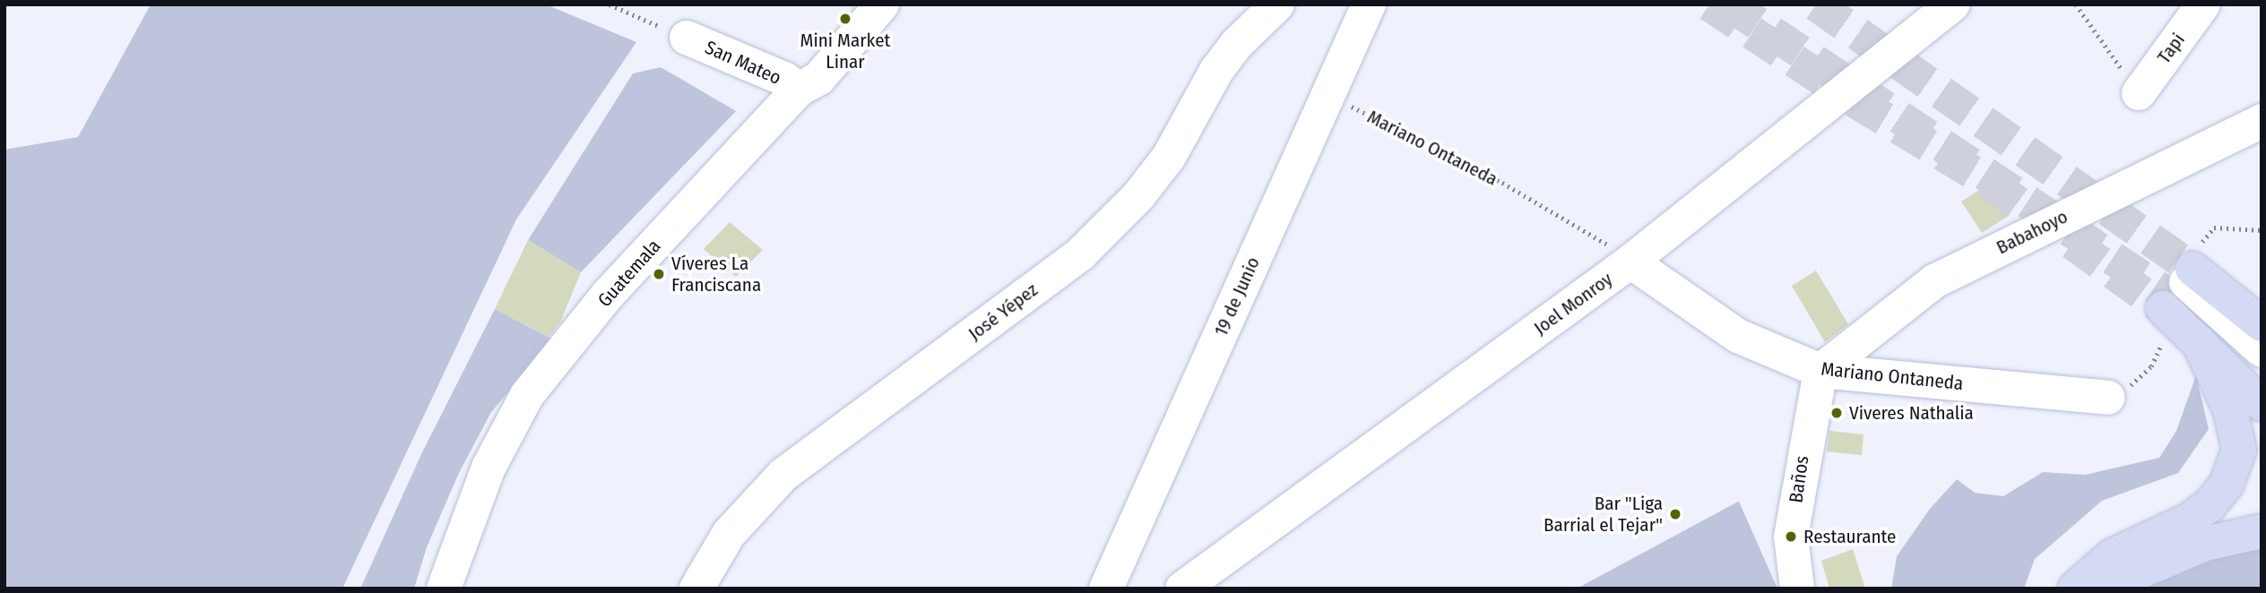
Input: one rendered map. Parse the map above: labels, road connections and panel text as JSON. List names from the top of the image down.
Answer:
{
  "streets": {
    "street": [
      "Tapi",
      "San Mateo",
      "Mariano Ontaneda",
      "Babahoyo",
      "Guatemala",
      "19 de Junio",
      "Joel Monroy",
      "José Yépez",
      "Baños"
    ]
  },
  "crossings": [
    ["San Mateo", "Guatemala"],
    ["Mariano Ontaneda", "Babahoyo"],
    ["Mariano Ontaneda", "Joel Monroy"],
    ["Mariano Ontaneda", "Baños"],
    ["Babahoyo", "Baños"]
  ],
  "places": [
    "Mini Market Linar",
    "Víveres La Franciscana",
    "Viveres Nathalia",
    "Bar \"Liga Barrial el Tejar\"",
    "Restaurante"
  ]
}
